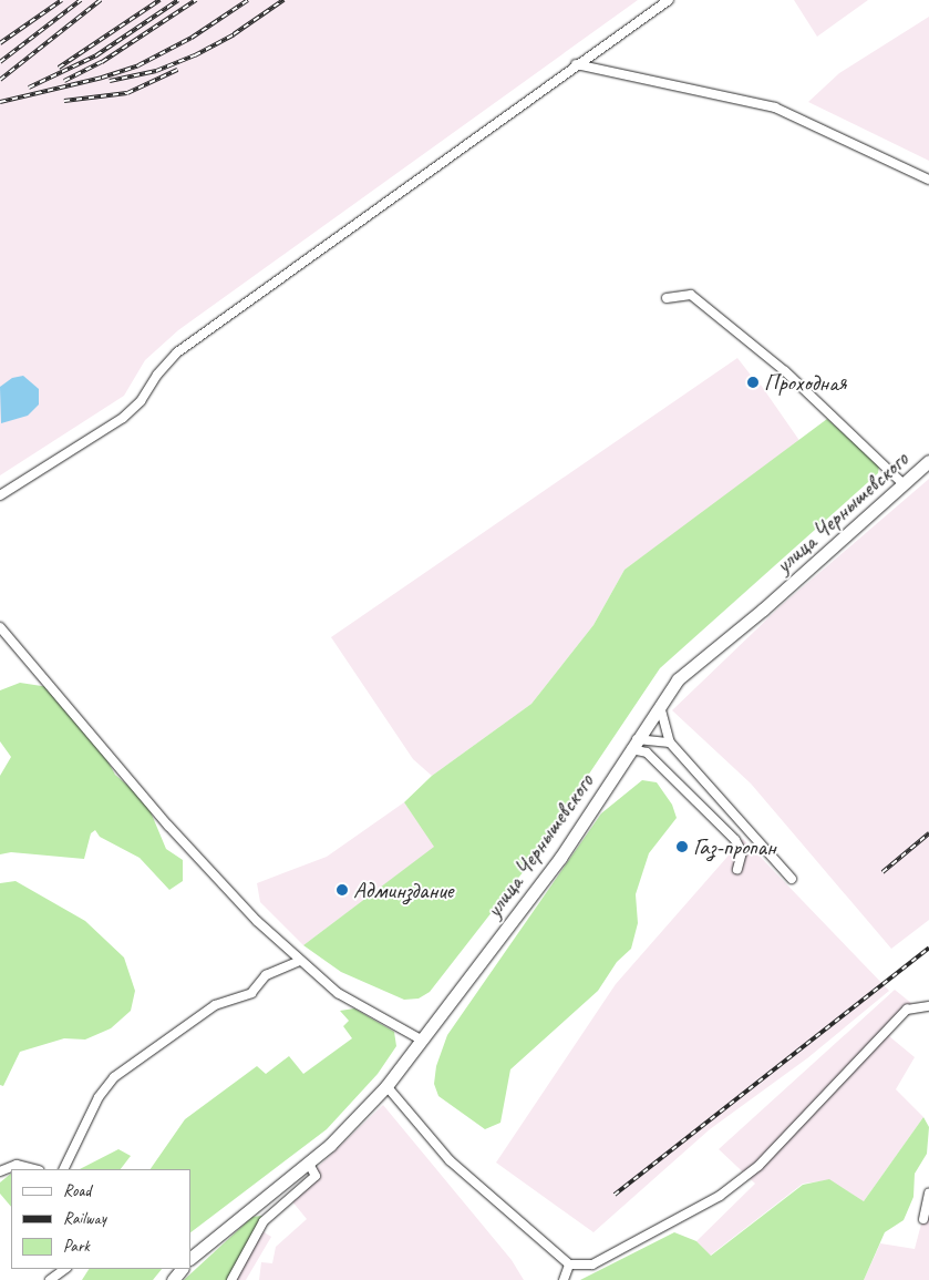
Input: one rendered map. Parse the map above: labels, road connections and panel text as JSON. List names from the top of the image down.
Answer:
{
  "streets": {
    "main road": ["улица Чернышевского"]
  },
  "places": ["Проходная", "Газ-пропан", "Админздание"],
  "legend": ["Road", "Railway", "Park"]
}
